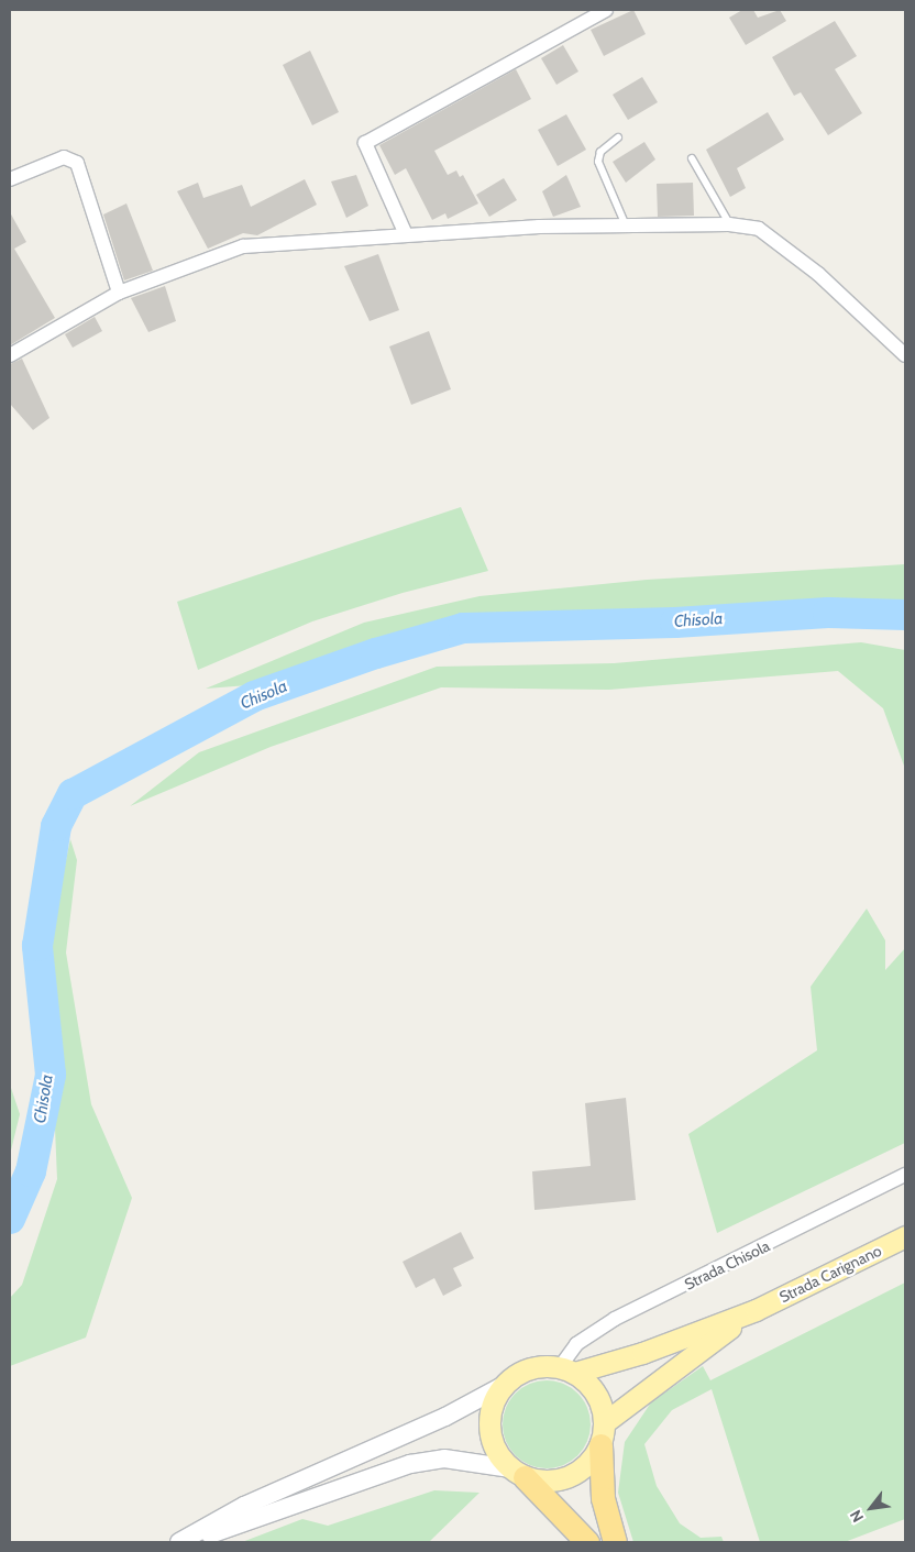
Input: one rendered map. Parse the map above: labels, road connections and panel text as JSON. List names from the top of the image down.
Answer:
{
  "streets": {
    "main road": ["Strada Carignano"],
    "street": ["Strada Chisola"]
  },
  "water": ["Chisola"],
  "north": "bottom left"
}
